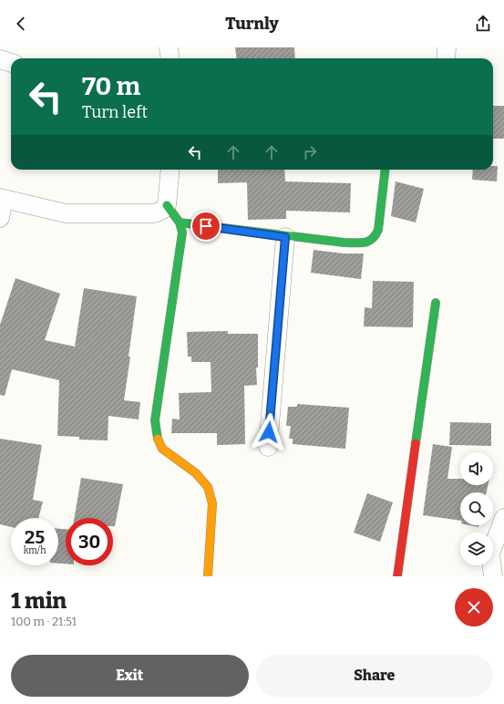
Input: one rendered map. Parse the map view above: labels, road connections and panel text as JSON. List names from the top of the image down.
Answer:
{
  "page": {
    "header": "Turnly",
    "turn": ["70 m", "Turn left"],
    "speed": "25 km/h",
    "limit": "30",
    "heading": ["1 min", "100 m · 21:51"],
    "buttons": ["Exit", "Share"]
  }
}
